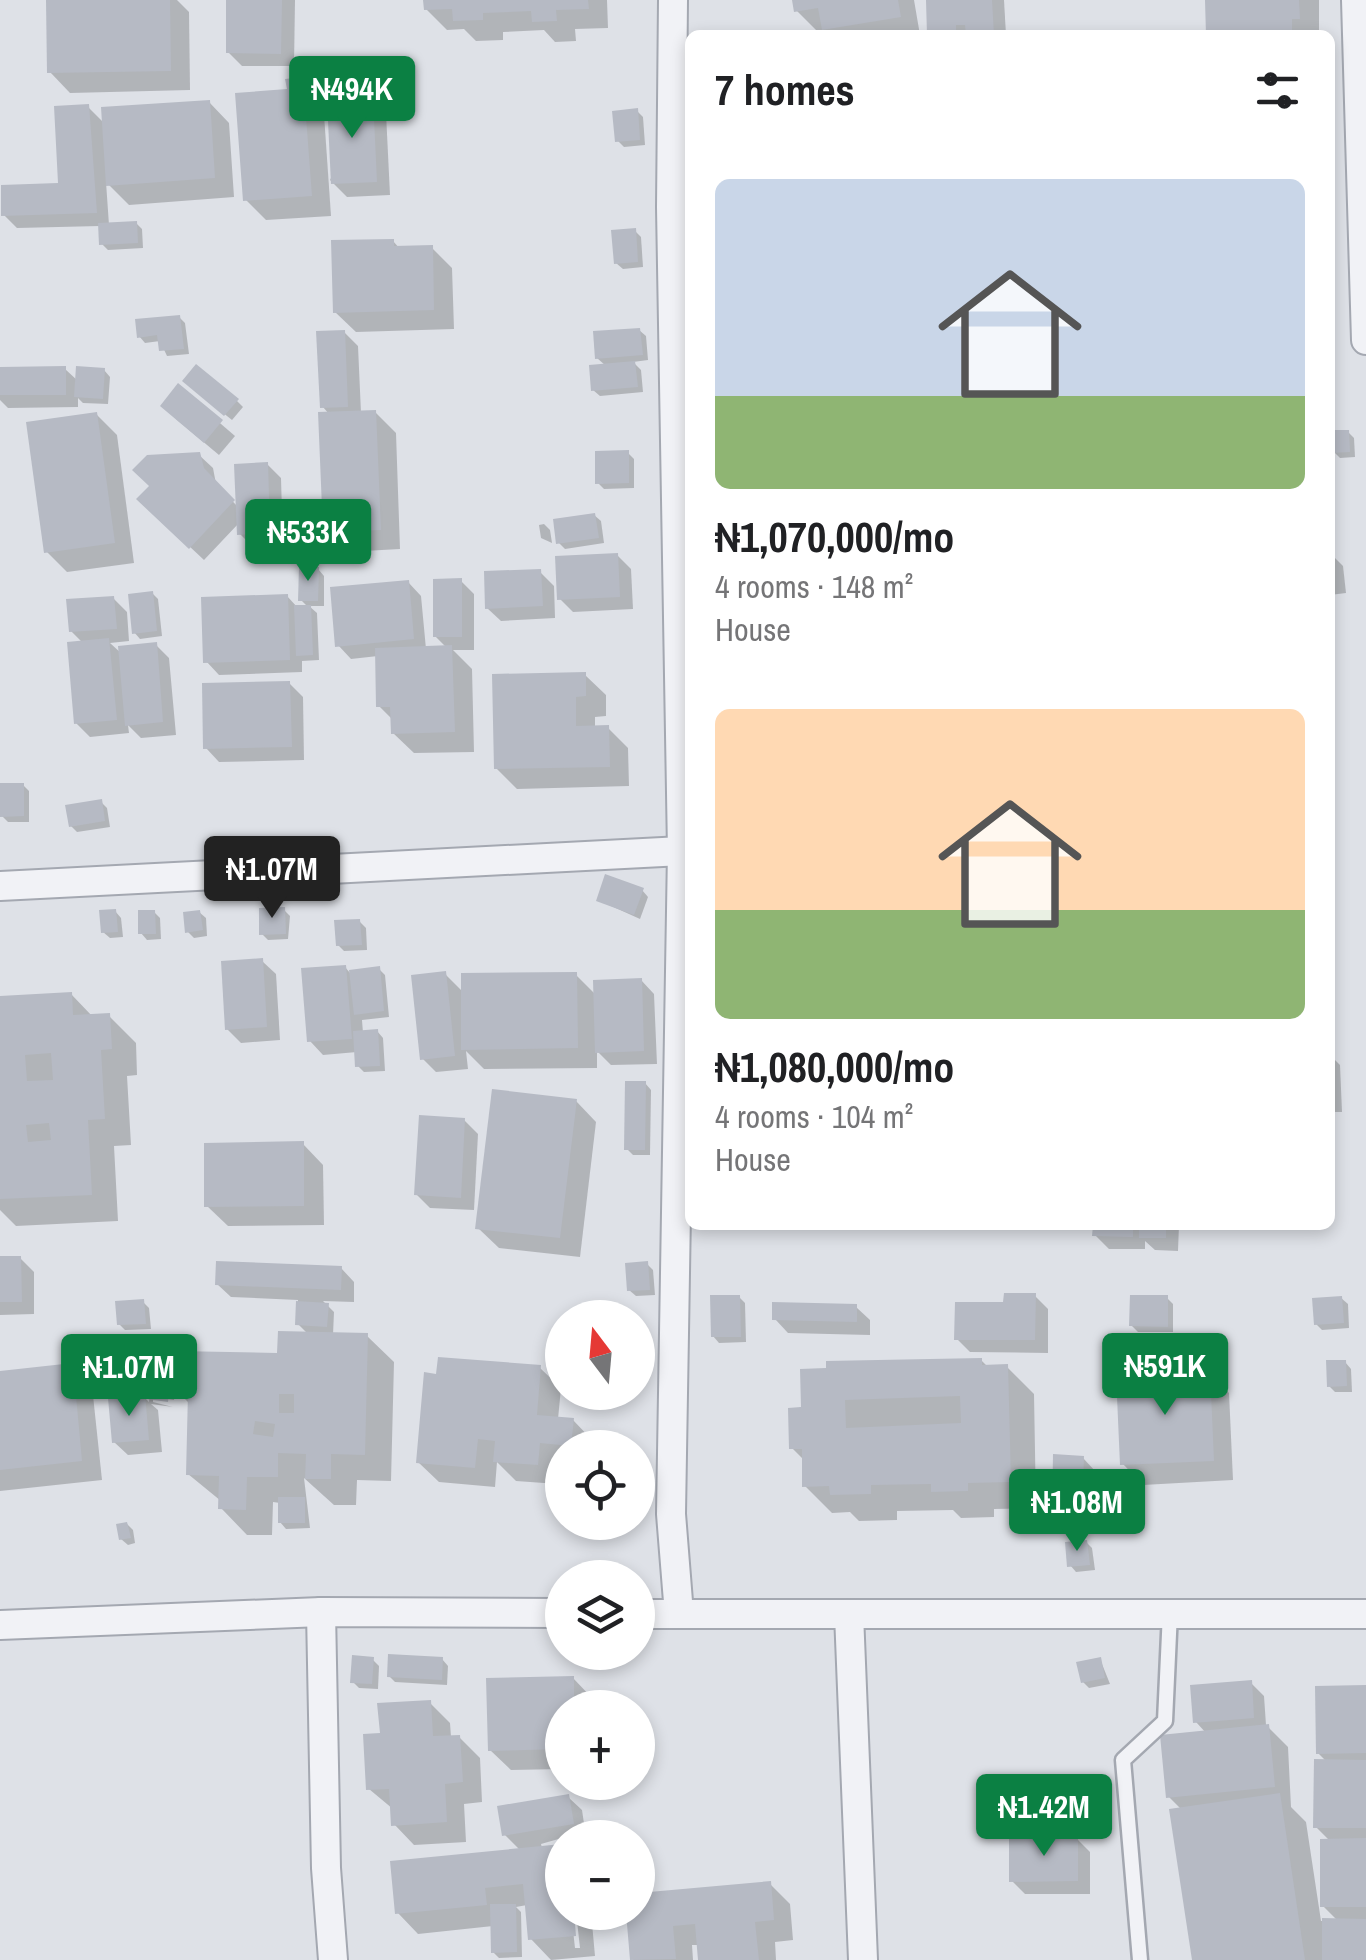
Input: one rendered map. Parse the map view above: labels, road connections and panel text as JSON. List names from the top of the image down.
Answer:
{
  "north": "top",
  "page": {
    "heading": "7 homes",
    "price": [
      "₦494K",
      "₦533K",
      "₦1.07M",
      "₦591K",
      "₦1.07M",
      "₦1.08M",
      "₦1.42M"
    ],
    "list": [
      {
        "name": "₦1,070,000/mo",
        "note": "4 rooms · 148 m² · House"
      },
      {
        "name": "₦1,080,000/mo",
        "note": "4 rooms · 104 m² · House"
      }
    ],
    "map_buttons": ["+", "−"]
  }
}
